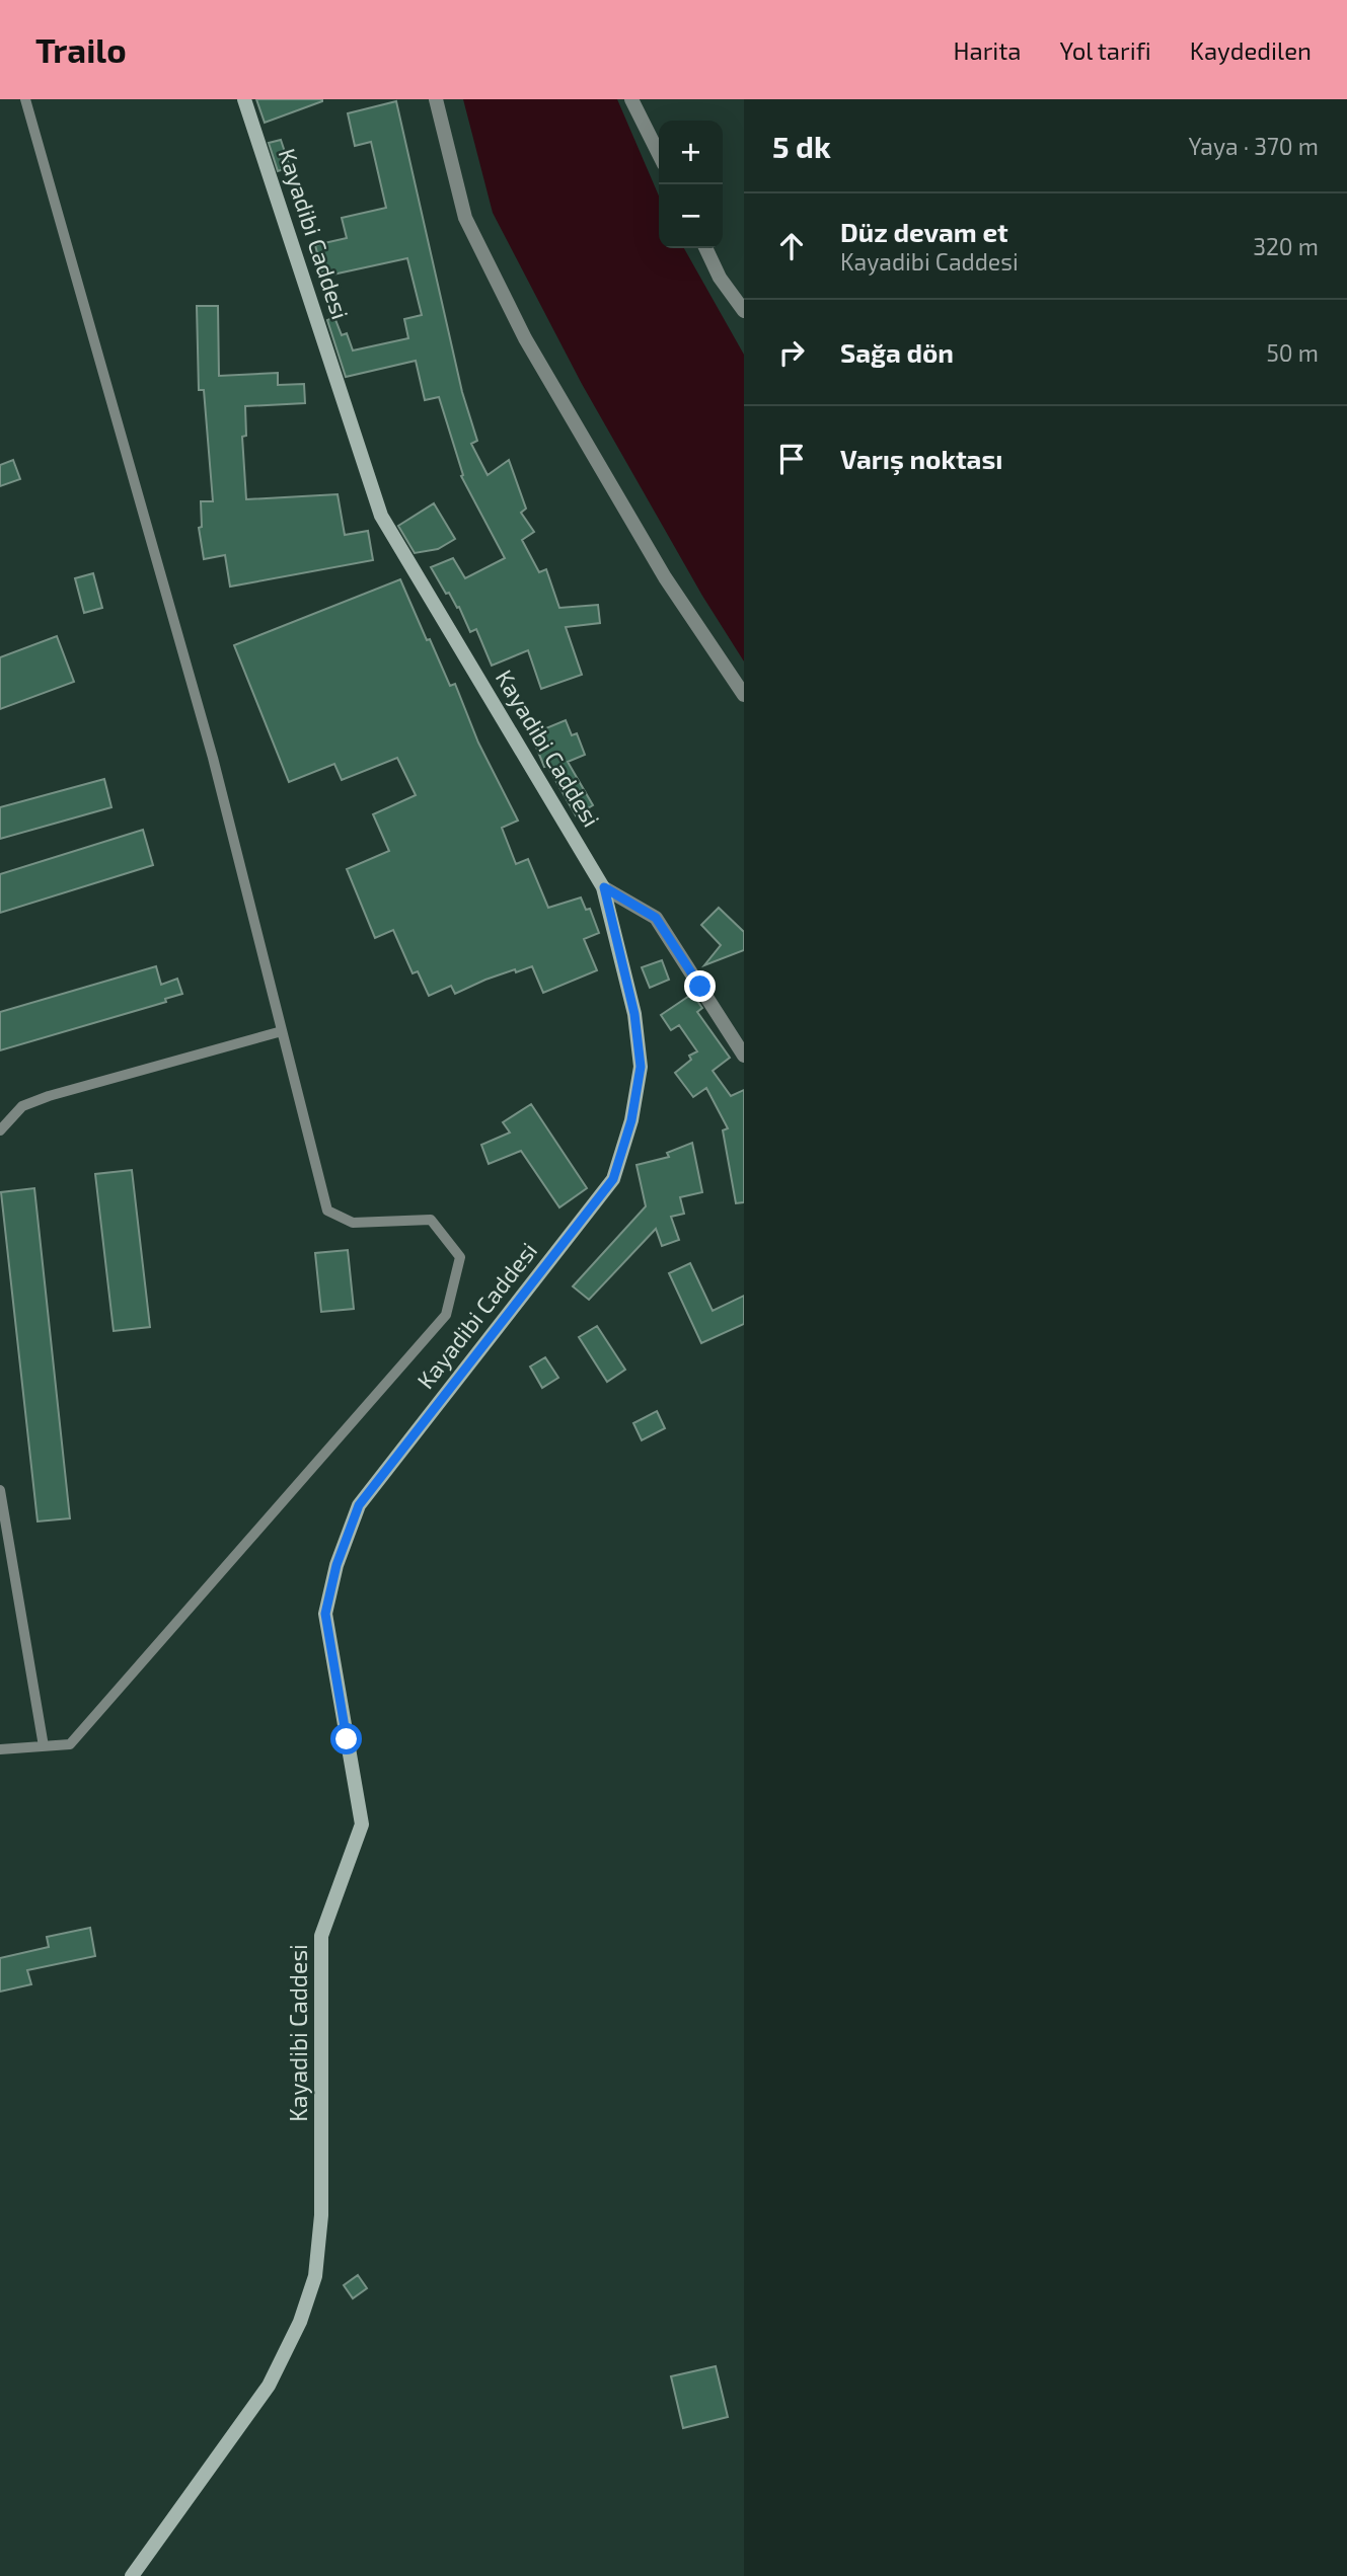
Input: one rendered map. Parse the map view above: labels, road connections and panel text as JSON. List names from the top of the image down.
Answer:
{
  "streets": {
    "street": ["Kayadibi Caddesi"]
  },
  "page": {
    "header": "Trailo",
    "nav": ["Harita", "Yol tarifi", "Kaydedilen"],
    "heading": ["5 dk", "Yaya · 370 m"],
    "map_buttons": ["+", "−"],
    "list": [
      ["Düz devam et", "Kayadibi Caddesi", "320 m"],
      ["Sağa dön", "50 m"],
      "Varış noktası"
    ]
  }
}
